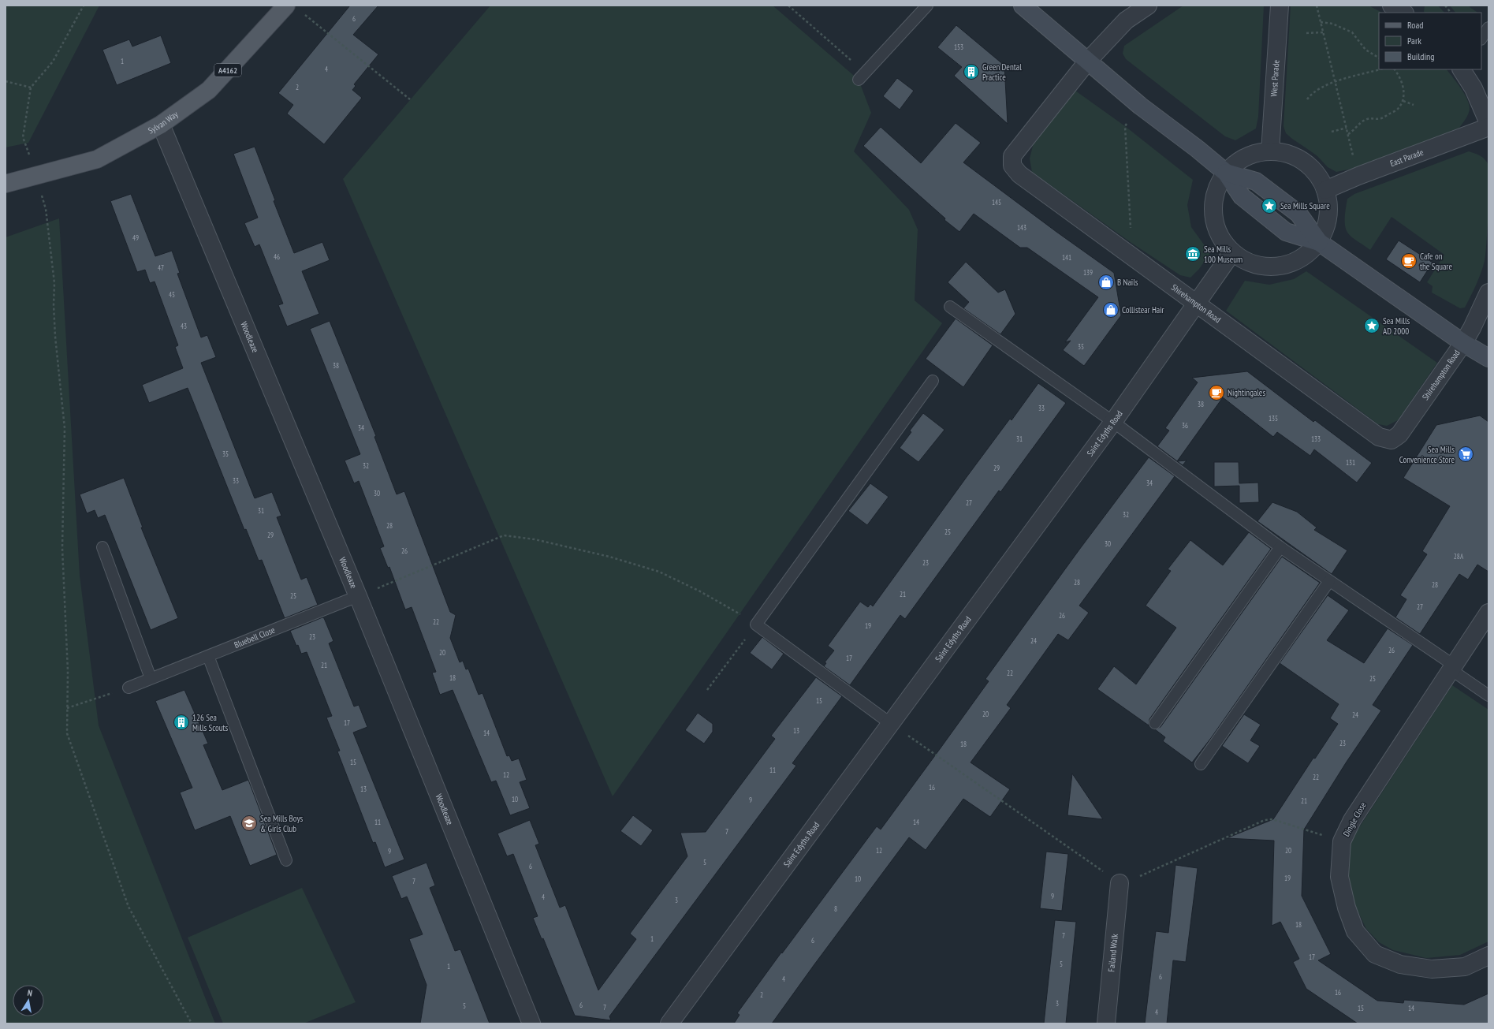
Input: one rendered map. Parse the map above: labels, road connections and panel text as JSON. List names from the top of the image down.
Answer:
{
  "streets": {
    "main road": ["A4162", "Sylvan Way", "Shirehampton Road"],
    "street": [
      "West Parade",
      "East Parade",
      "Woodleaze",
      "Saint Edyths Road",
      "Dingle Close",
      "Failand Walk"
    ],
    "lane": ["Bluebell Close"]
  },
  "crossings": [
    ["Sylvan Way", "Woodleaze"],
    ["Shirehampton Road", "Saint Edyths Road"],
    ["Woodleaze", "Bluebell Close"]
  ],
  "places": {
    "building": ["Green Dental Practice", "126 Sea Mills Scouts"],
    "place": ["Sea Mills Square", "Sea Mills AD 2000"],
    "museum": ["Sea Mills 100 Museum"],
    "cafe": ["Cafe on the Square", "Nightingales"],
    "shop": ["B Nails", "Collistear Hair"],
    "supermarket": ["Sea Mills Convenience Store"],
    "school or university": ["Sea Mills Boys & Girls Club"]
  },
  "house_numbers": [
    "6",
    "153",
    "1",
    "4",
    "2",
    "145",
    "143",
    "49",
    "46",
    "141",
    "47",
    "139",
    "45",
    "43",
    "35",
    "38",
    "38",
    "33",
    "135",
    "36",
    "34",
    "31",
    "133",
    "35",
    "131",
    "32",
    "29",
    "33",
    "34",
    "30",
    "27",
    "31",
    "32",
    "28",
    "25",
    "29",
    "30",
    "26",
    "28A",
    "23",
    "28",
    "28",
    "21",
    "25",
    "27",
    "26",
    "22",
    "19",
    "23",
    "24",
    "26",
    "20",
    "17",
    "21",
    "22",
    "18",
    "25",
    "15",
    "20",
    "24",
    "17",
    "13",
    "14",
    "23",
    "18",
    "15",
    "11",
    "12",
    "22",
    "16",
    "13",
    "10",
    "9",
    "21",
    "11",
    "14",
    "7",
    "12",
    "20",
    "9",
    "5",
    "6",
    "19",
    "10",
    "7",
    "9",
    "4",
    "3",
    "8",
    "18",
    "7",
    "1",
    "6",
    "17",
    "5",
    "1",
    "6",
    "4",
    "16",
    "2",
    "3",
    "6",
    "5",
    "7",
    "15",
    "14",
    "4"
  ],
  "legend": ["Road", "Park", "Building"],
  "north": "top"
}
